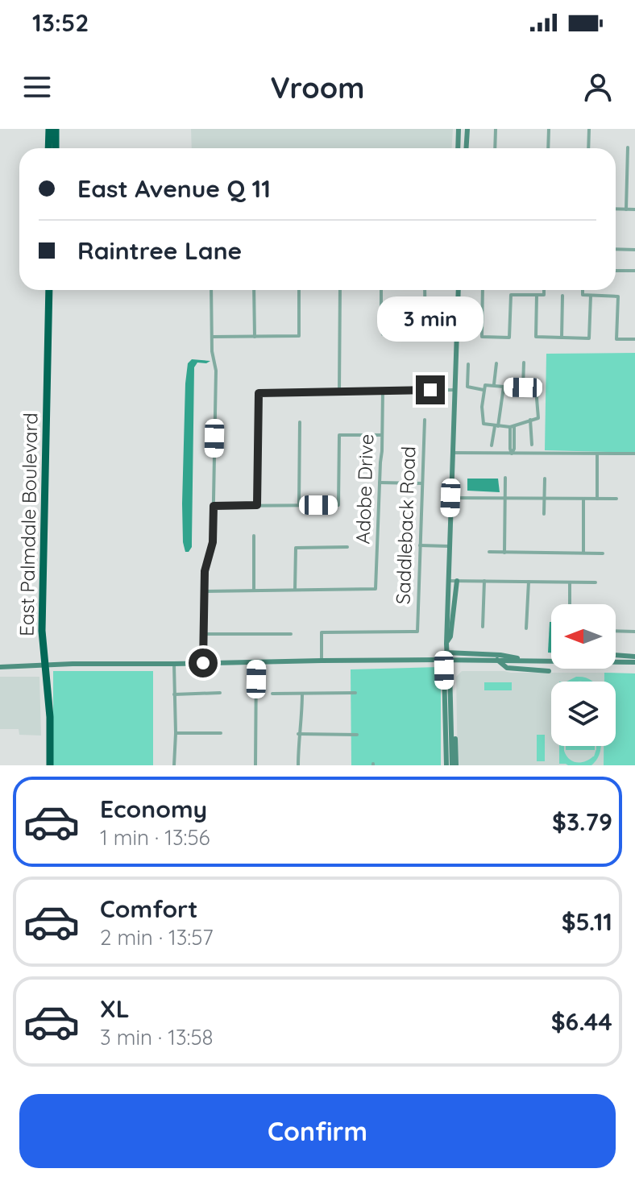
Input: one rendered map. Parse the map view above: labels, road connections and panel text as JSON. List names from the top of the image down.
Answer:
{
  "streets": {
    "highway": ["East Palmdale Boulevard"],
    "street": ["Adobe Drive", "Saddleback Road"]
  },
  "north": "left",
  "page": {
    "status": "13:52",
    "header": "Vroom",
    "banner": ["East Avenue Q 11", "Raintree Lane"],
    "bubble": "3 min",
    "list": [
      {
        "name": "Economy",
        "note": "1 min · 13:56",
        "value": "$3.79"
      },
      {
        "name": "Comfort",
        "note": "2 min · 13:57",
        "value": "$5.11"
      },
      {
        "name": "XL",
        "note": "3 min · 13:58",
        "value": "$6.44"
      }
    ],
    "buttons": "Confirm"
  }
}
